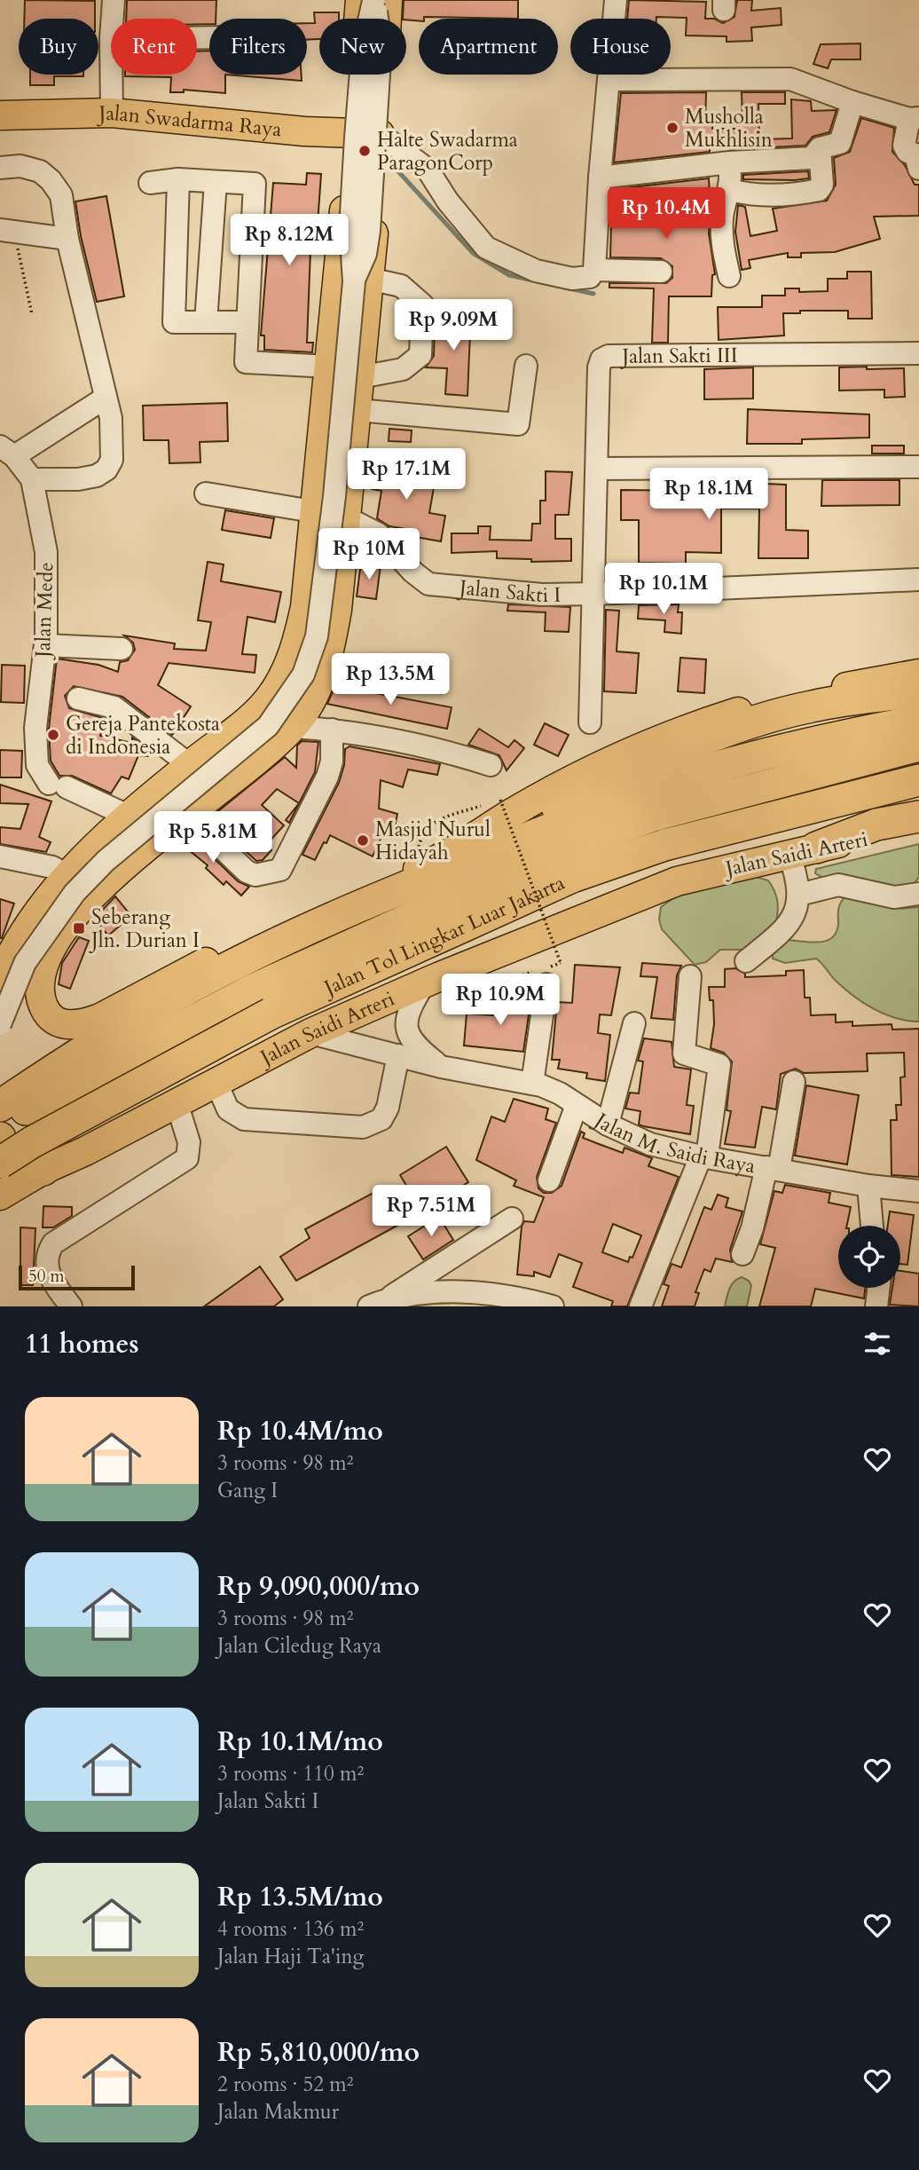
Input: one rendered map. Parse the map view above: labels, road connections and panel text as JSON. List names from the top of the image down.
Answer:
{
  "streets": {
    "highway": ["Jalan Tol Lingkar Luar Jakarta"],
    "main road": ["Jalan Swadarma Raya", "Jalan Saidi Arteri"],
    "street": [
      "Jalan Sakti III",
      "Jalan Sakti I",
      "Jalan Mede",
      "Jalan M. Saidi Raya"
    ]
  },
  "crossings": [
    ["Jalan Sakti III", "Jalan Sakti I"],
    ["Jalan Saidi Arteri", "Jalan M. Saidi Raya"]
  ],
  "places": {
    "other": [
      "Musholla Mukhlisin",
      "Halte Swadarma ParagonCorp",
      "Gereja Pantekosta di Indonesia",
      "Masjid Nurul Hidayah"
    ],
    "transit": ["Seberang Jln. Durian I"]
  },
  "scale_bar": "50 m",
  "page": {
    "chip": [
      "Buy",
      "Rent",
      "Filters",
      "New",
      "Apartment",
      "House"
    ],
    "price": [
      "Rp 10.4M",
      "Rp 8.12M",
      "Rp 9.09M",
      "Rp 17.1M",
      "Rp 18.1M",
      "Rp 10M",
      "Rp 10.1M",
      "Rp 13.5M",
      "Rp 5.81M",
      "Rp 10.9M",
      "Rp 7.51M"
    ],
    "scale": "50 m",
    "heading": "11 homes",
    "list": [
      {
        "name": "Rp 10.4M/mo",
        "note": "3 rooms · 98 m² · Gang I"
      },
      {
        "name": "Rp 9,090,000/mo",
        "note": "3 rooms · 98 m² · Jalan Ciledug Raya"
      },
      {
        "name": "Rp 10.1M/mo",
        "note": "3 rooms · 110 m² · Jalan Sakti I"
      },
      {
        "name": "Rp 13.5M/mo",
        "note": "4 rooms · 136 m² · Jalan Haji Ta'ing"
      },
      {
        "name": "Rp 5,810,000/mo",
        "note": "2 rooms · 52 m² · Jalan Makmur"
      }
    ]
  }
}
